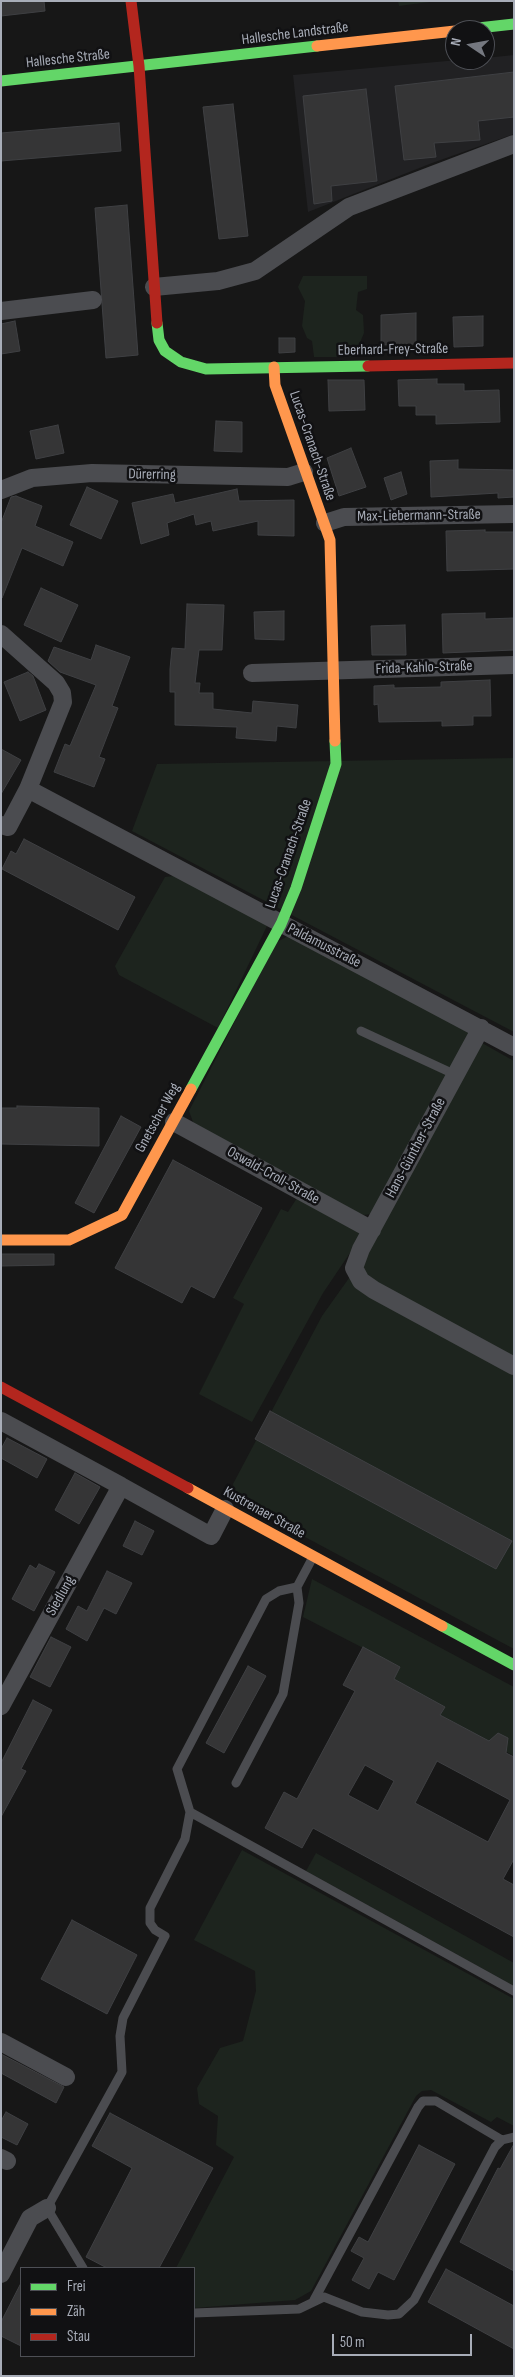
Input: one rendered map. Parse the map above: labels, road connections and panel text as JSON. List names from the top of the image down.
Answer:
{
  "streets": {
    "street": [
      "Hallesche Landstraße",
      "Hallesche Straße",
      "Eberhard-Frey-Straße",
      "Lucas-Cranach-Straße",
      "Dürerring",
      "Max-Liebermann-Straße",
      "Frida-Kahlo-Straße",
      "Paldamusstraße",
      "Gnetscher Weg",
      "Hans-Günther-Straße",
      "Oswald-Croll-Straße",
      "Kustrenaer Straße",
      "Siedlung"
    ]
  },
  "crossings": [
    ["Hallesche Landstraße", "Hallesche Straße"],
    ["Eberhard-Frey-Straße", "Lucas-Cranach-Straße"],
    ["Lucas-Cranach-Straße", "Dürerring"],
    ["Lucas-Cranach-Straße", "Max-Liebermann-Straße"],
    ["Lucas-Cranach-Straße", "Frida-Kahlo-Straße"],
    ["Lucas-Cranach-Straße", "Paldamusstraße"],
    ["Lucas-Cranach-Straße", "Gnetscher Weg"],
    ["Paldamusstraße", "Gnetscher Weg"],
    ["Paldamusstraße", "Hans-Günther-Straße"],
    ["Gnetscher Weg", "Oswald-Croll-Straße"],
    ["Hans-Günther-Straße", "Oswald-Croll-Straße"]
  ],
  "legend": ["Frei", "Zäh", "Stau"],
  "scale_bar": "50 m",
  "north": "left"
}
